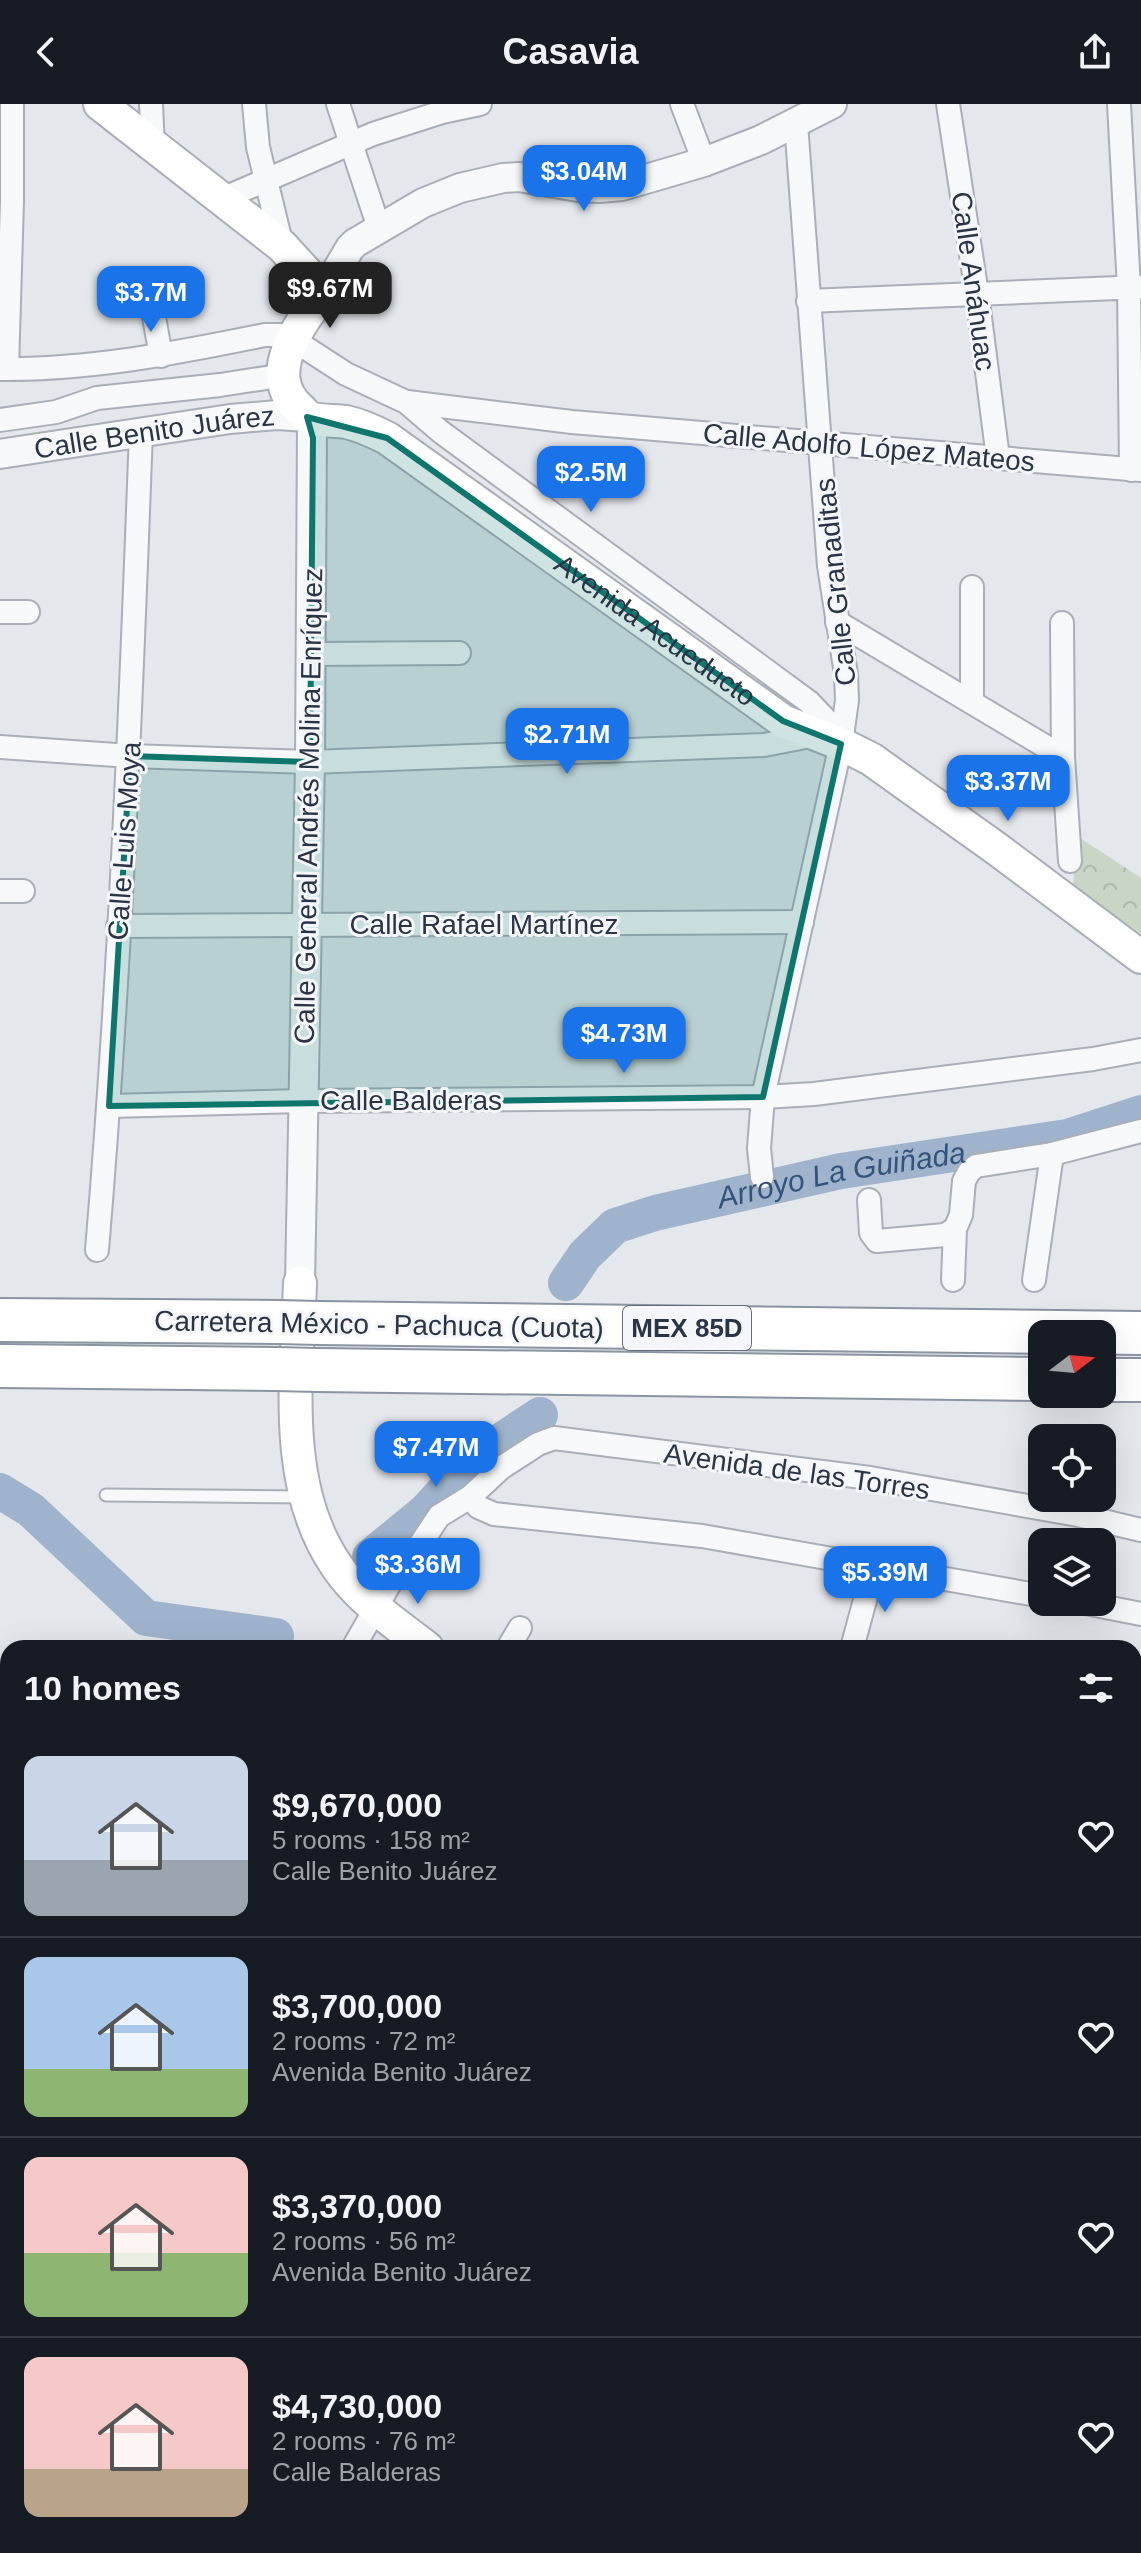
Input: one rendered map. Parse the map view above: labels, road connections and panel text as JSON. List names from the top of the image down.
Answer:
{
  "streets": {
    "highway": ["Carretera México - Pachuca (Cuota)", "MEX 85D"],
    "main road": ["Avenida Acueducto", "Calle General Andrés Molina Enríquez"],
    "street": [
      "Calle Anáhuac",
      "Calle Benito Juárez",
      "Calle Adolfo López Mateos",
      "Calle Granaditas",
      "Calle Luis Moya",
      "Calle Rafael Martínez",
      "Calle Balderas",
      "Avenida de las Torres"
    ]
  },
  "crossings": [
    ["Calle Anáhuac", "Calle Adolfo López Mateos"],
    ["Calle Benito Juárez", "Avenida Acueducto"],
    ["Calle Benito Juárez", "Calle General Andrés Molina Enríquez"],
    ["Calle Benito Juárez", "Calle Luis Moya"],
    ["Calle Adolfo López Mateos", "Calle Granaditas"],
    ["Calle Granaditas", "Avenida Acueducto"],
    ["Calle Granaditas", "Calle Rafael Martínez"],
    ["Calle Granaditas", "Calle Balderas"],
    ["Avenida Acueducto", "Calle General Andrés Molina Enríquez"],
    ["Calle General Andrés Molina Enríquez", "Calle Rafael Martínez"],
    ["Calle General Andrés Molina Enríquez", "Calle Balderas"],
    ["Calle Luis Moya", "Calle Rafael Martínez"],
    ["Calle Luis Moya", "Calle Balderas"]
  ],
  "water": ["Arroyo La Guiñada"],
  "north": "right",
  "page": {
    "header": "Casavia",
    "price": [
      "$3.04M",
      "$9.67M",
      "$3.7M",
      "$2.5M",
      "$2.71M",
      "$3.37M",
      "$4.73M",
      "$7.47M",
      "$3.36M",
      "$5.39M"
    ],
    "heading": "10 homes",
    "list": [
      {
        "name": "$9,670,000",
        "note": "5 rooms · 158 m² · Calle Benito Juárez"
      },
      {
        "name": "$3,700,000",
        "note": "2 rooms · 72 m² · Avenida Benito Juárez"
      },
      {
        "name": "$3,370,000",
        "note": "2 rooms · 56 m² · Avenida Benito Juárez"
      },
      {
        "name": "$4,730,000",
        "note": "2 rooms · 76 m² · Calle Balderas"
      }
    ]
  }
}
